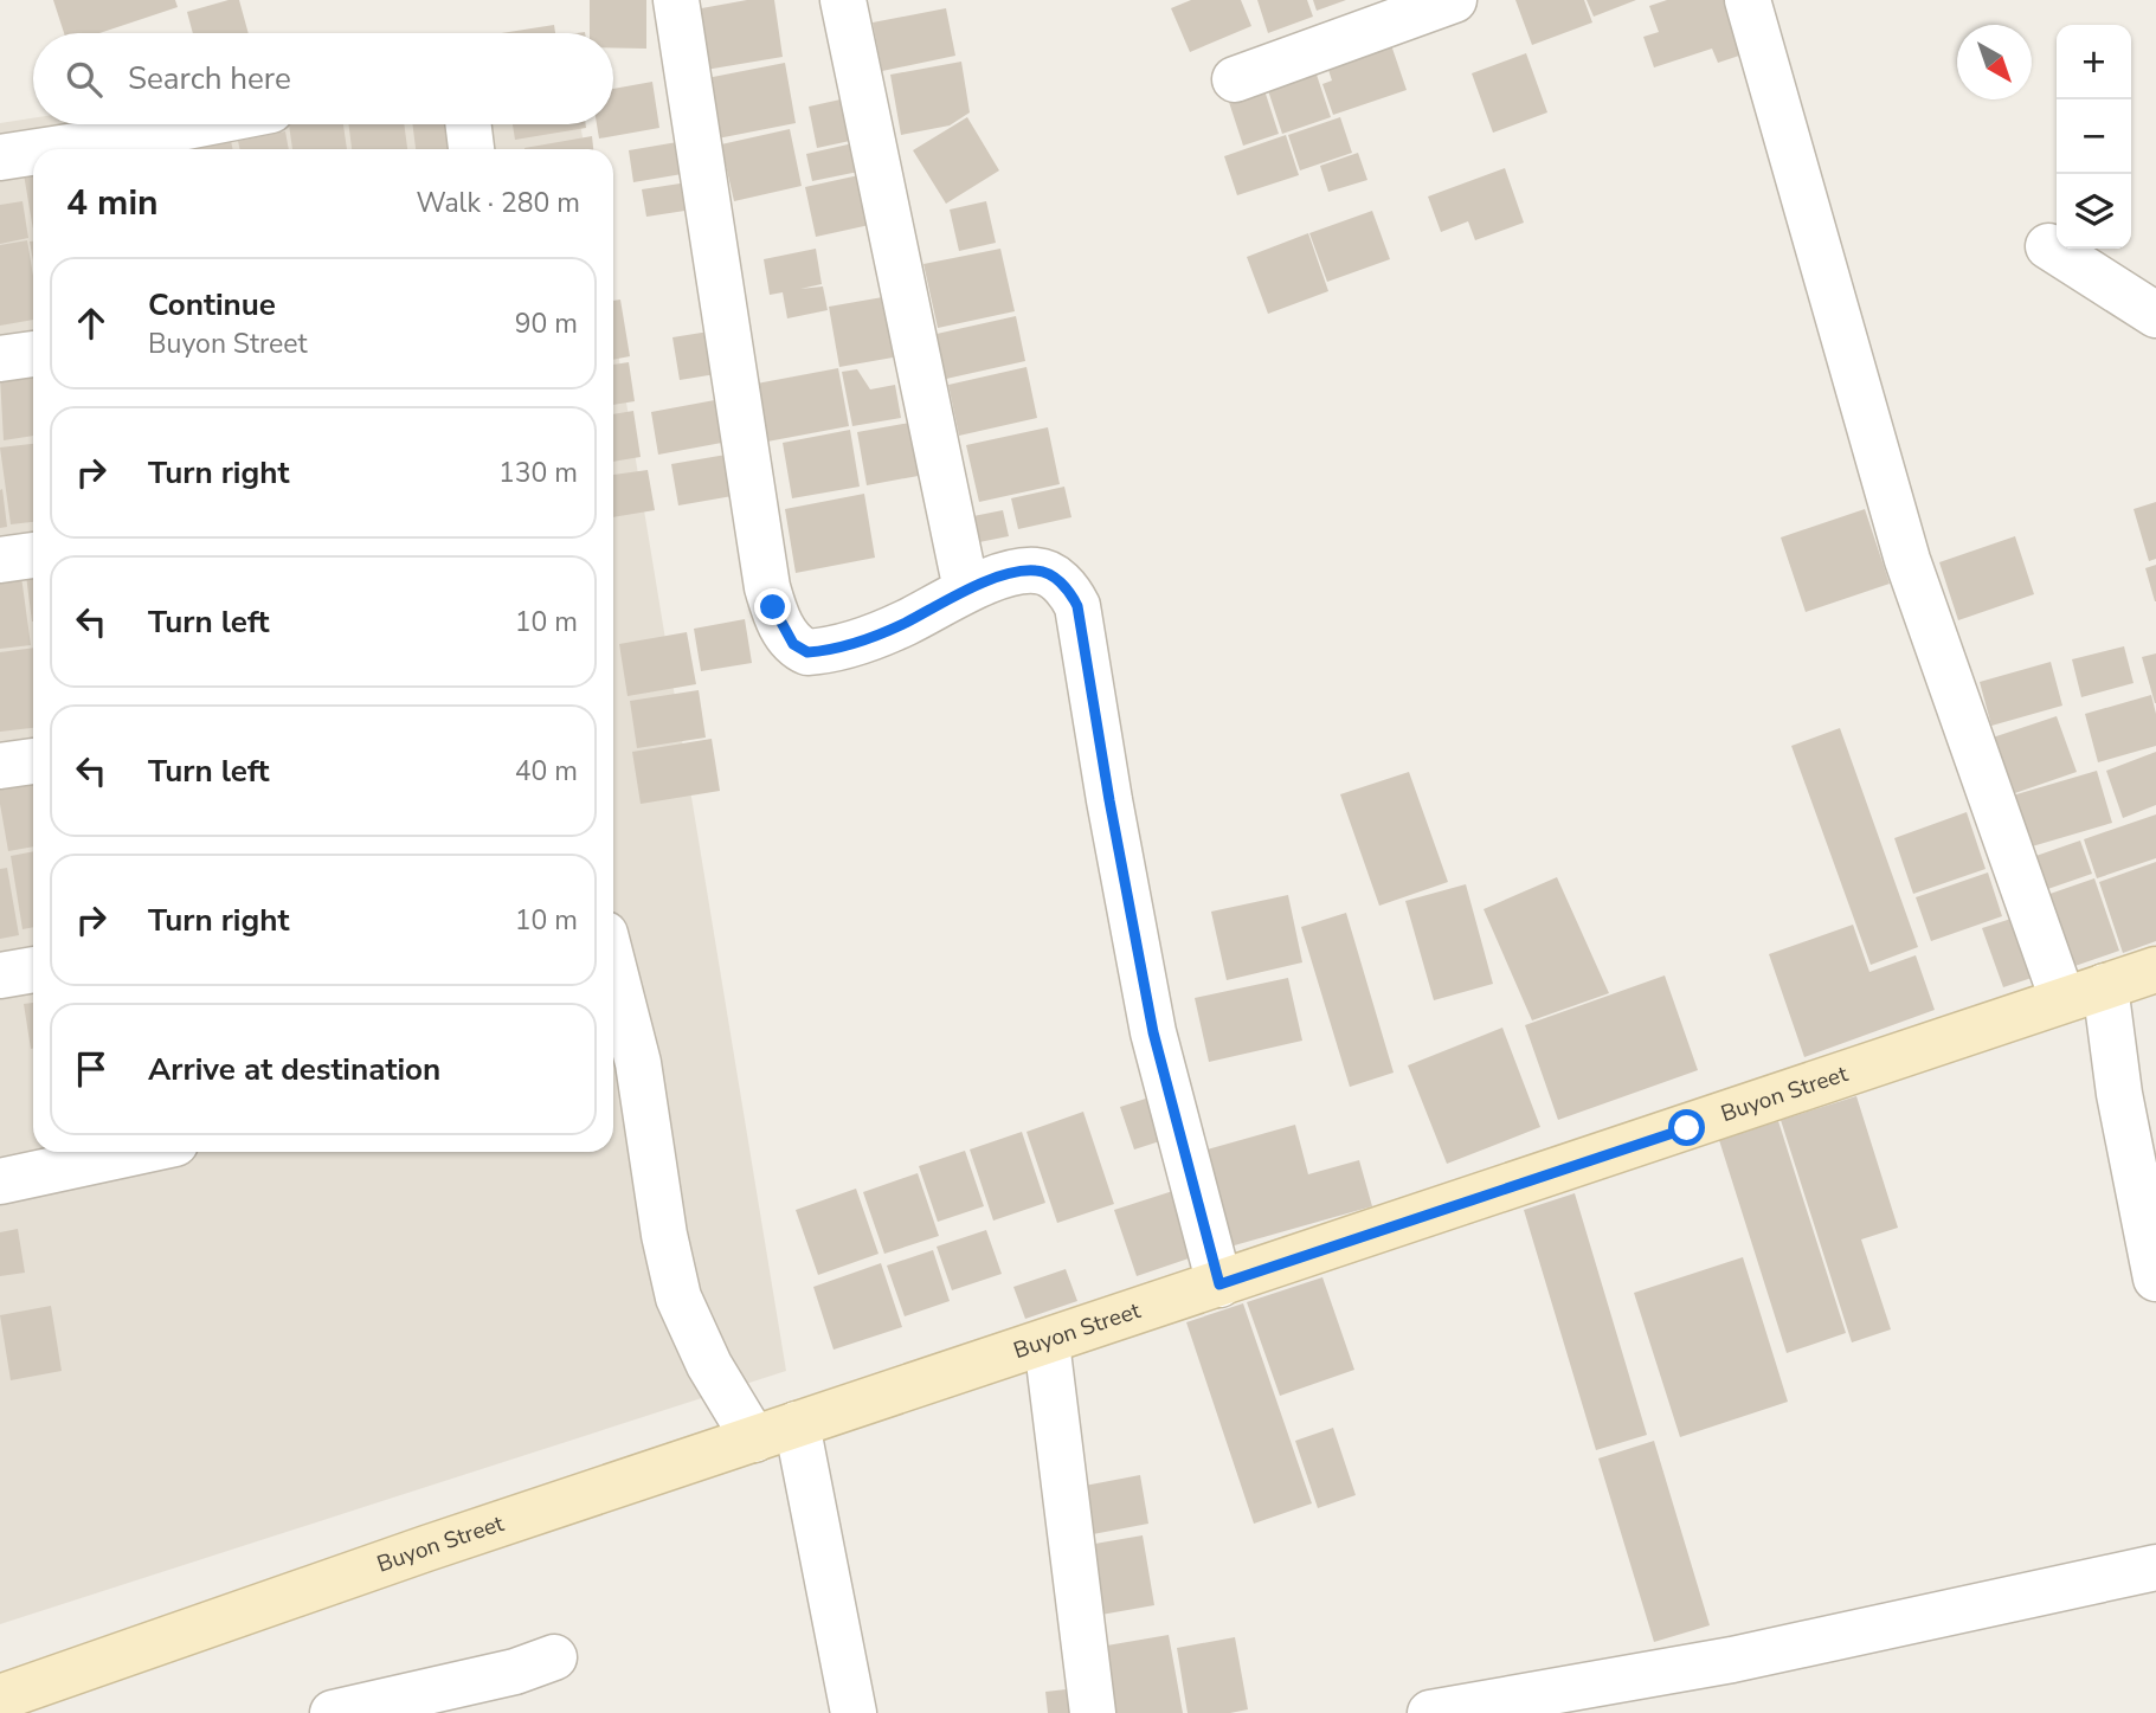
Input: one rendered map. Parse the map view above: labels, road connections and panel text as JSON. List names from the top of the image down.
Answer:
{
  "streets": {
    "main road": ["Buyon Street"]
  },
  "north": "bottom right",
  "page": {
    "map_buttons": ["+", "−"],
    "search": "Search here",
    "heading": ["4 min", "Walk · 280 m"],
    "list": [
      ["Continue", "Buyon Street", "90 m"],
      ["Turn right", "130 m"],
      ["Turn left", "10 m"],
      ["Turn left", "40 m"],
      ["Turn right", "10 m"],
      "Arrive at destination"
    ]
  }
}
